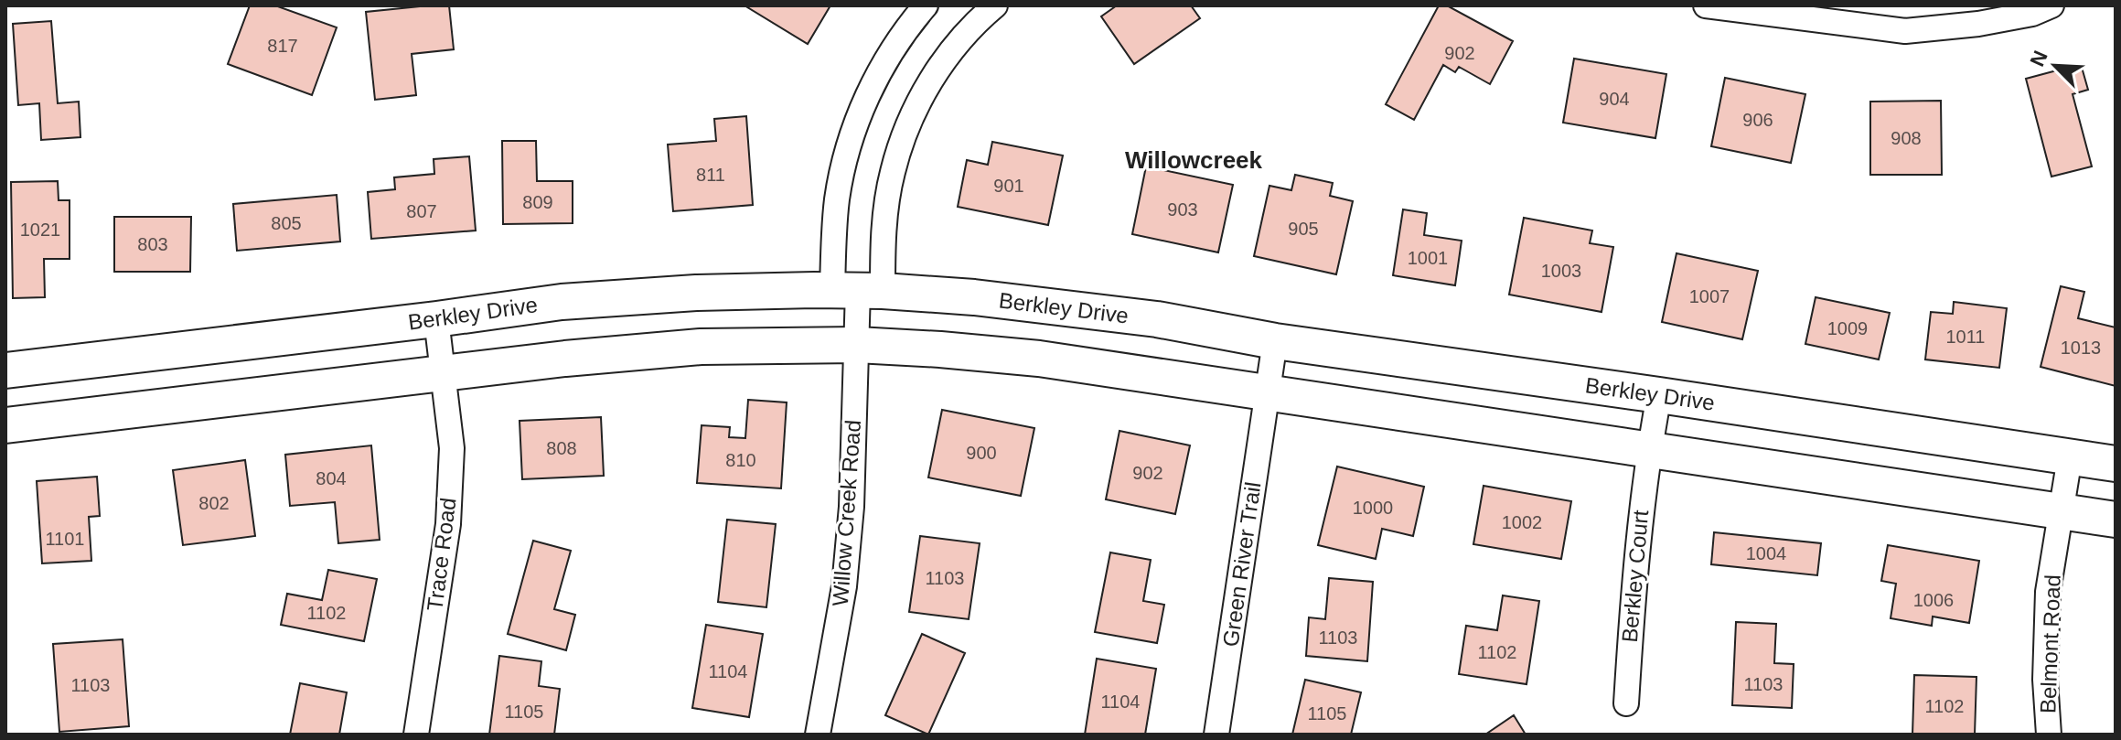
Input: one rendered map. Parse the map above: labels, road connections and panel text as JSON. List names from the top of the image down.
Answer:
{
  "streets": {
    "street": [
      "Berkley Drive",
      "Willow Creek Road",
      "Trace Road",
      "Green River Trail",
      "Berkley Court",
      "Belmont Road"
    ]
  },
  "crossings": [
    ["Berkley Drive", "Willow Creek Road"],
    ["Berkley Drive", "Trace Road"],
    ["Berkley Drive", "Green River Trail"],
    ["Berkley Drive", "Berkley Court"],
    ["Berkley Drive", "Belmont Road"]
  ],
  "districts": ["Willowcreek"],
  "house_numbers": [
    "817",
    "902",
    "904",
    "906",
    "908",
    "811",
    "901",
    "809",
    "903",
    "807",
    "805",
    "905",
    "1021",
    "803",
    "1001",
    "1003",
    "1007",
    "1009",
    "1011",
    "1013",
    "808",
    "900",
    "810",
    "902",
    "804",
    "802",
    "1000",
    "1002",
    "1101",
    "1004",
    "1103",
    "1006",
    "1102",
    "1103",
    "1102",
    "1104",
    "1103",
    "1103",
    "1104",
    "1102",
    "1105",
    "1105"
  ],
  "north": "top left"
}
